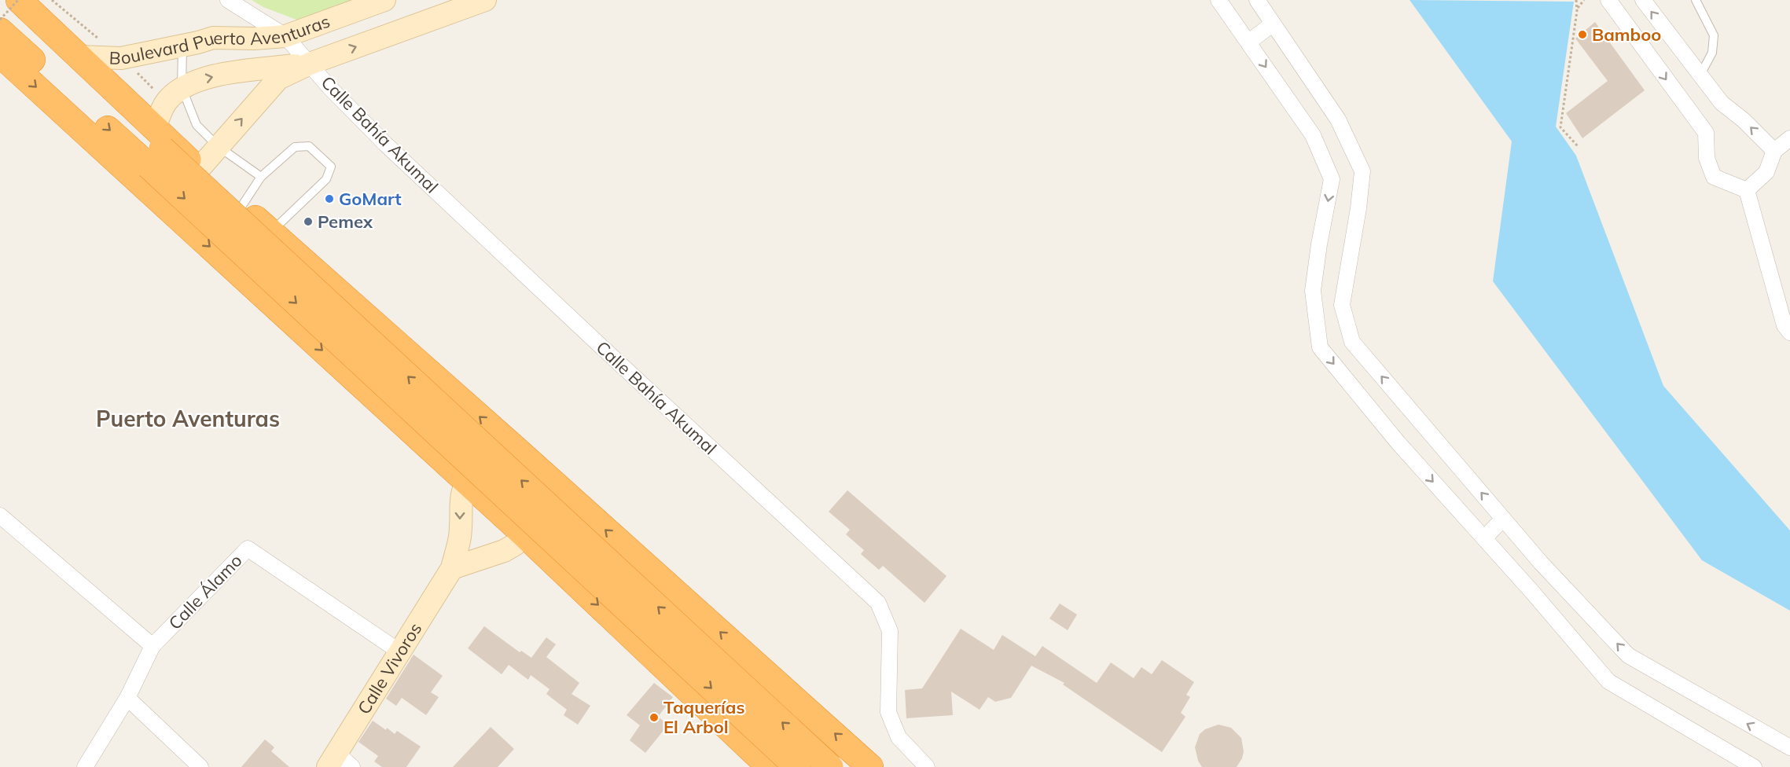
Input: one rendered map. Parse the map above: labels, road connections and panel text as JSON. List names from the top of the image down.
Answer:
{
  "streets": {
    "street": [
      "Boulevard Puerto Aventuras",
      "Calle Bahía Akumal",
      "Calle Álamo",
      "Calle Vivoros"
    ]
  },
  "crossings": [
    ["Boulevard Puerto Aventuras", "Calle Bahía Akumal"],
    ["Calle Álamo", "Calle Vivoros"]
  ],
  "districts": ["Puerto Aventuras"],
  "places": [
    "Bamboo",
    "GoMart",
    "Pemex",
    "Taquerías El Arbol"
  ]
}
